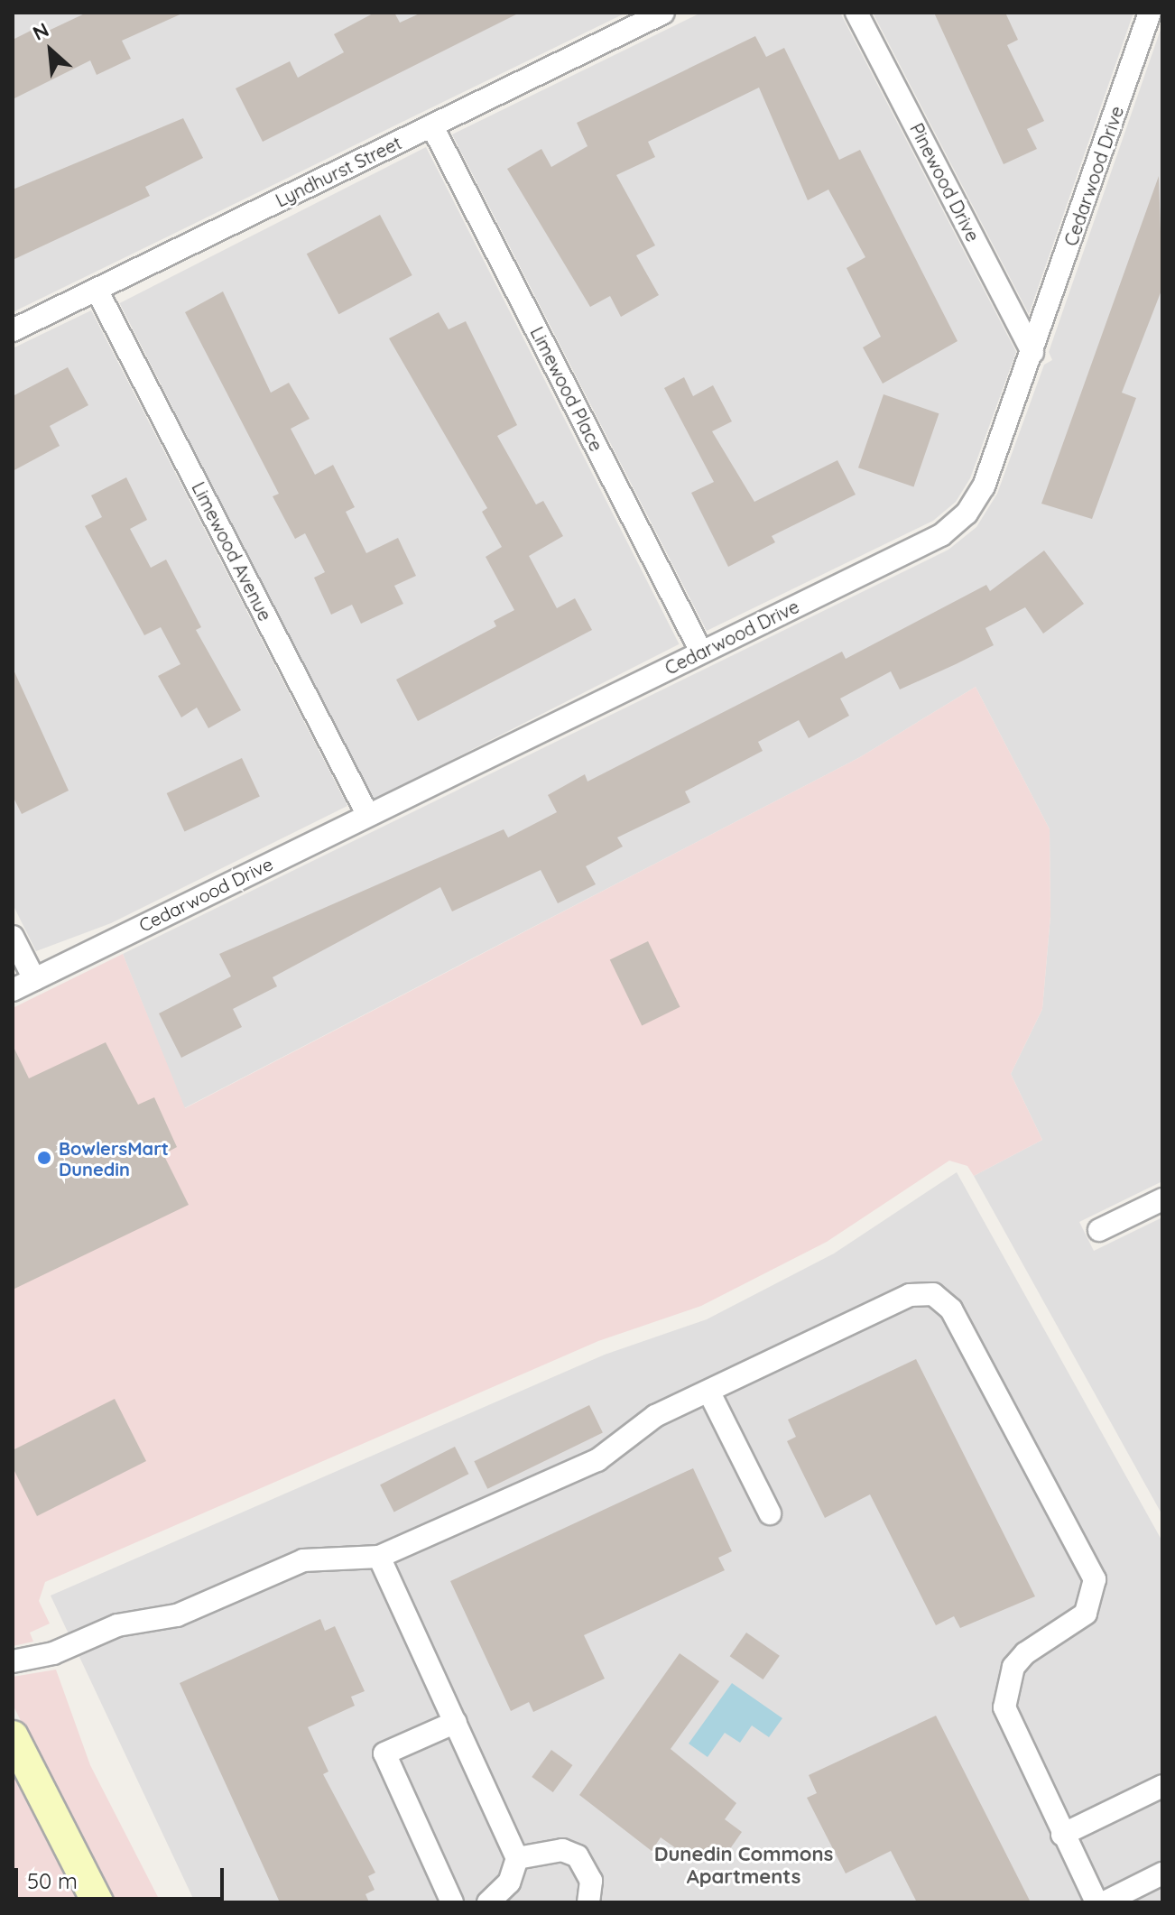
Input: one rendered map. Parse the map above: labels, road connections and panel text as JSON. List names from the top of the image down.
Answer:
{
  "streets": {
    "street": [
      "Lyndhurst Street",
      "Cedarwood Drive",
      "Pinewood Drive",
      "Limewood Place",
      "Limewood Avenue"
    ]
  },
  "crossings": [
    ["Lyndhurst Street", "Limewood Place"],
    ["Lyndhurst Street", "Limewood Avenue"],
    ["Cedarwood Drive", "Pinewood Drive"],
    ["Cedarwood Drive", "Limewood Place"],
    ["Cedarwood Drive", "Limewood Avenue"]
  ],
  "districts": ["Dunedin Commons Apartments"],
  "places": ["BowlersMart Dunedin"],
  "scale_bar": "50 m",
  "north": "top left"
}
